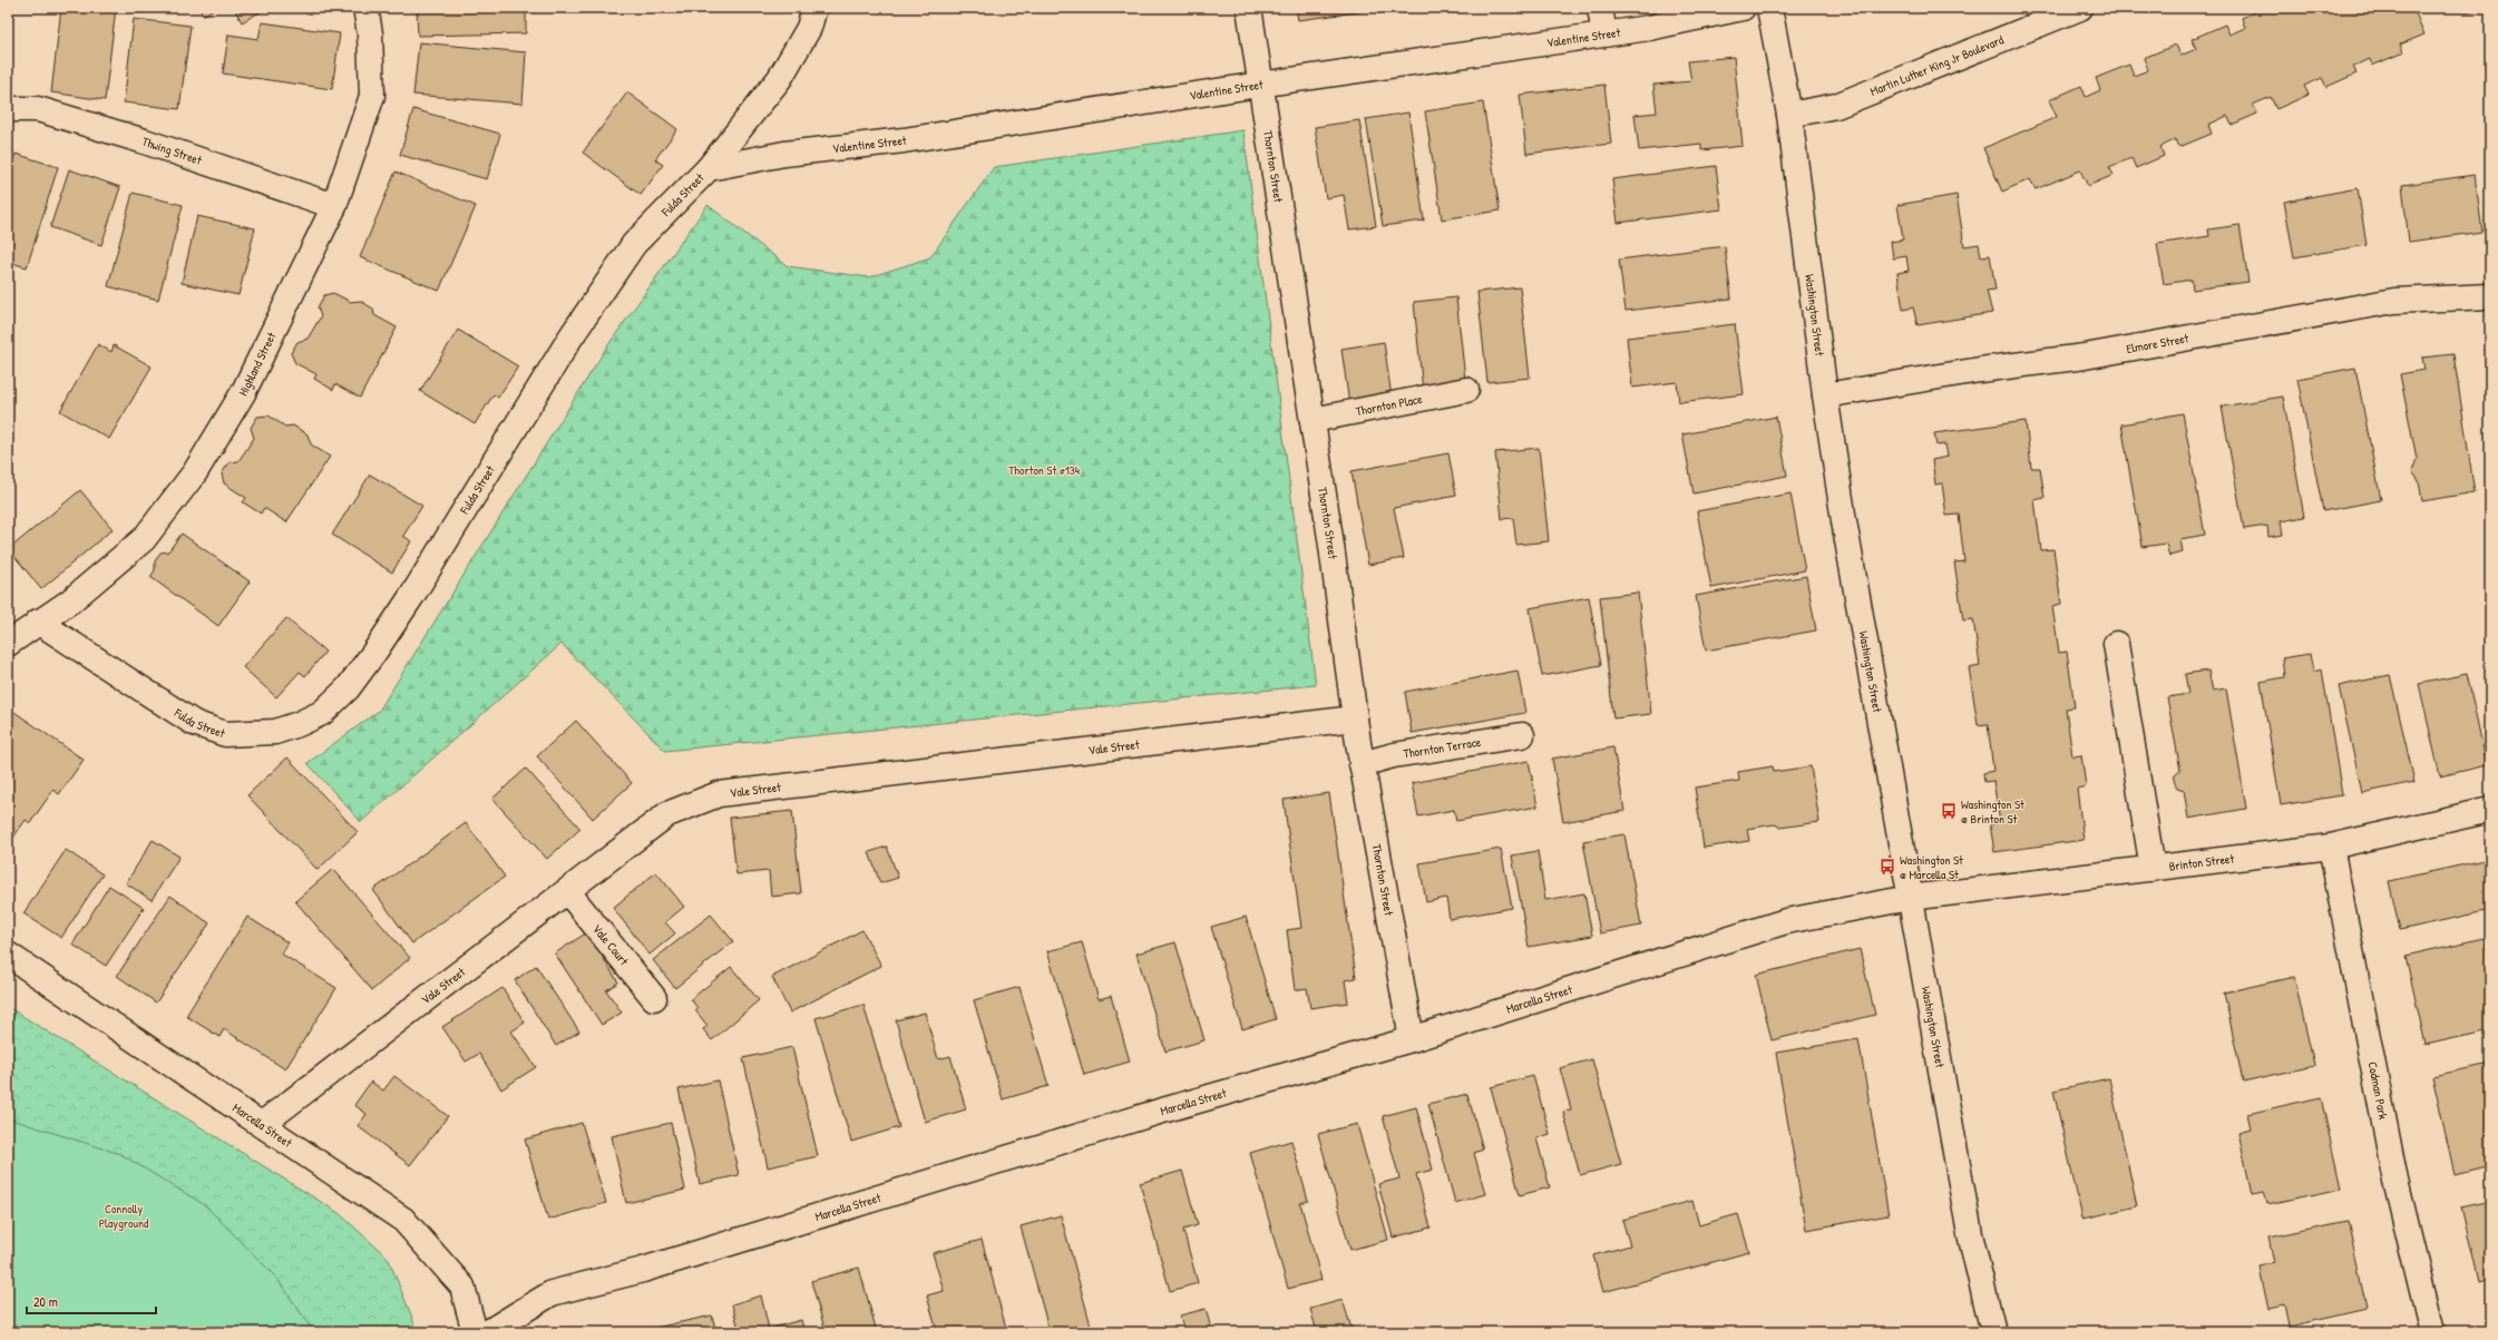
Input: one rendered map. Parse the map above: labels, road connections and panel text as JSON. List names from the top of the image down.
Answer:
{
  "streets": {
    "street": [
      "Valentine Street",
      "Martin Luther King Jr Boulevard",
      "Thwing Street",
      "Thornton Street",
      "Fulda Street",
      "Washington Street",
      "Elmore Street",
      "Highland Street",
      "Thornton Place",
      "Vale Street",
      "Thornton Terrace",
      "Brinton Street",
      "Vale Court",
      "Marcella Street",
      "Codman Park"
    ]
  },
  "crossings": [
    ["Valentine Street", "Thornton Street"],
    ["Valentine Street", "Fulda Street"],
    ["Martin Luther King Jr Boulevard", "Washington Street"],
    ["Thwing Street", "Highland Street"],
    ["Thornton Street", "Thornton Place"],
    ["Thornton Street", "Vale Street"],
    ["Thornton Street", "Thornton Terrace"],
    ["Thornton Street", "Marcella Street"],
    ["Fulda Street", "Highland Street"],
    ["Washington Street", "Elmore Street"],
    ["Washington Street", "Brinton Street"],
    ["Washington Street", "Marcella Street"],
    ["Vale Street", "Vale Court"],
    ["Vale Street", "Marcella Street"],
    ["Brinton Street", "Marcella Street"],
    ["Brinton Street", "Codman Park"]
  ],
  "parks": ["Thorton St #134", "Connolly Playground"],
  "places": {
    "bus stop": ["Washington St @ Brinton St", "Washington St @ Marcella St"]
  },
  "scale_bar": "20 m"
}
